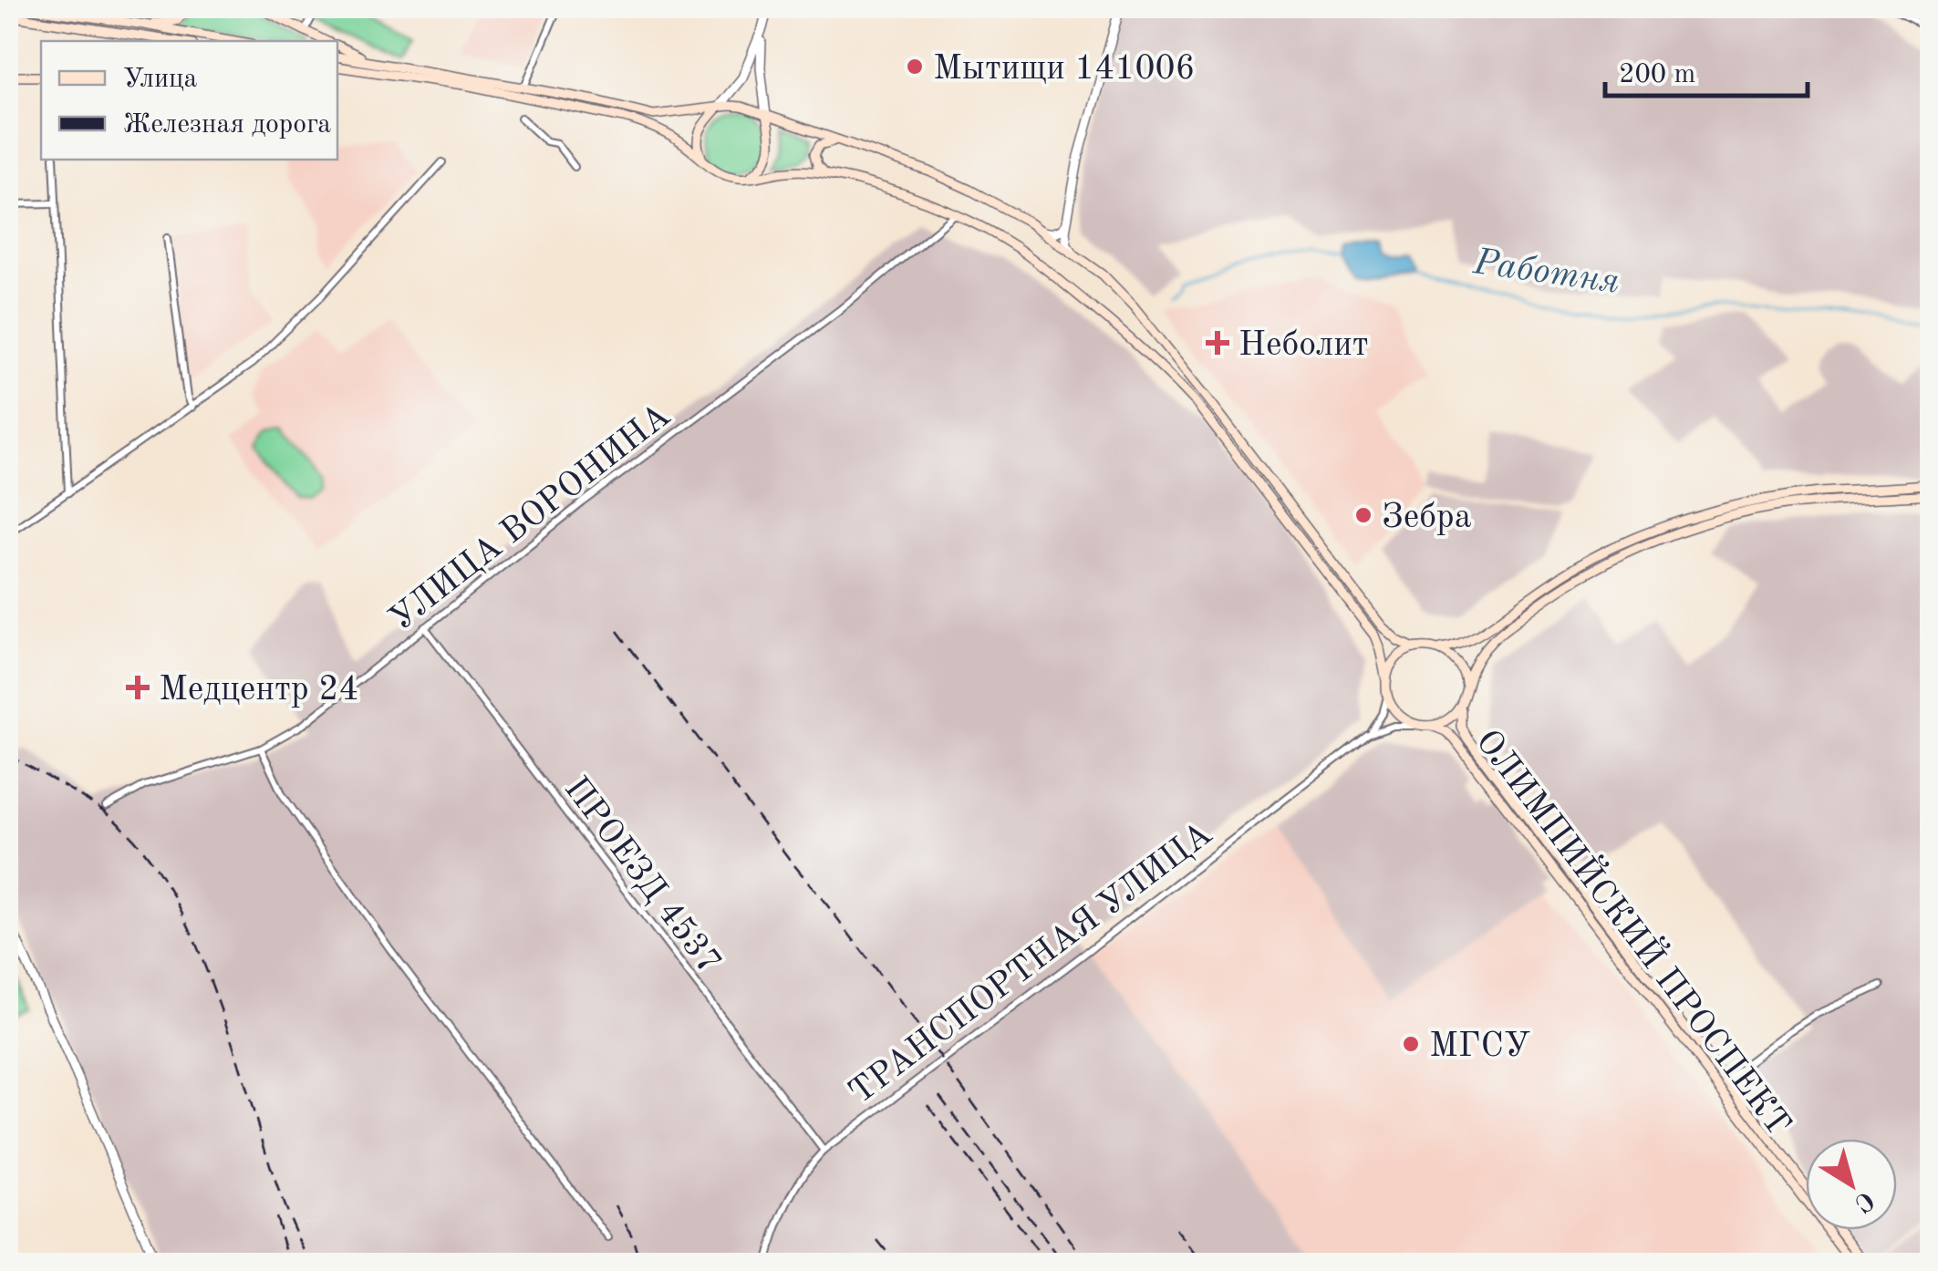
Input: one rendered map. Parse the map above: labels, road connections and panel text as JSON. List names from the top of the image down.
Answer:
{
  "streets": {
    "main road": ["ОЛИМПИЙСКИЙ ПРОСПЕКТ"],
    "street": ["УЛИЦА ВОРОНИНА", "ПРОЕЗД 4537", "ТРАНСПОРТНАЯ УЛИЦА"]
  },
  "crossings": [
    ["УЛИЦА ВОРОНИНА", "ПРОЕЗД 4537"],
    ["ПРОЕЗД 4537", "ТРАНСПОРТНАЯ УЛИЦА"],
    ["ОЛИМПИЙСКИЙ ПРОСПЕКТ", "ТРАНСПОРТНАЯ УЛИЦА"]
  ],
  "water": ["Работня"],
  "places": {
    "other": ["Мытищи 141006", "Зебра", "МГСУ"],
    "health": ["Неболит", "Медцентр 24"]
  },
  "legend": ["Улица", "Железная дорога"],
  "scale_bar": "200 m",
  "north": "bottom right"
}
